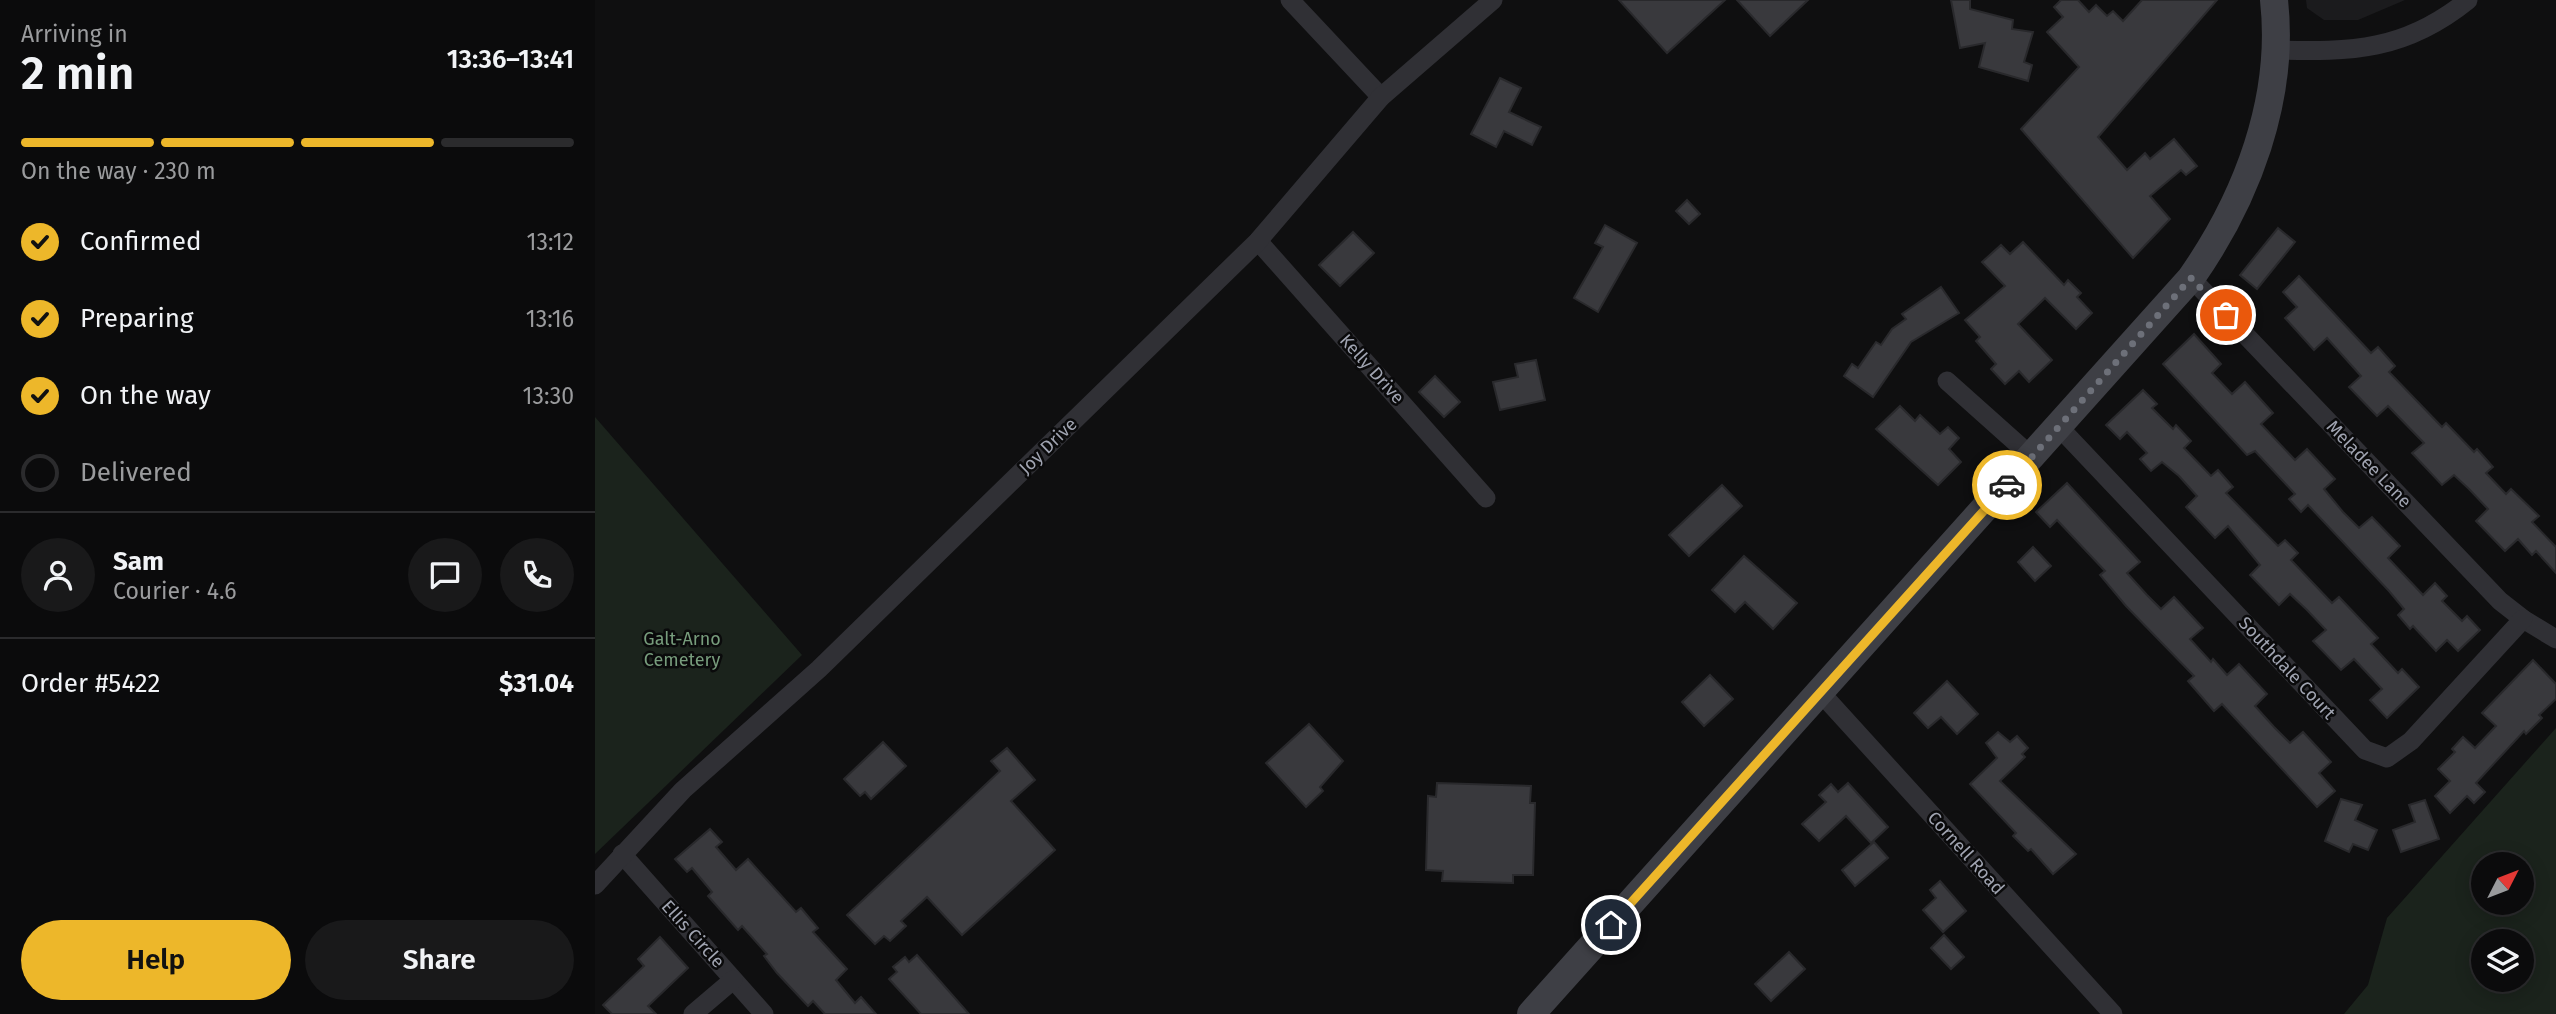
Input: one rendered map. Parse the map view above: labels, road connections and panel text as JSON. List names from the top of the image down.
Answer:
{
  "streets": {
    "street": [
      "Kelly Drive",
      "Joy Drive",
      "Meladee Lane",
      "Southdale Court",
      "Cornell Road",
      "Ellis Circle"
    ]
  },
  "crossings": [
    ["Kelly Drive", "Joy Drive"],
    ["Joy Drive", "Ellis Circle"],
    ["Meladee Lane", "Southdale Court"]
  ],
  "parks": ["Galt-Arno Cemetery"],
  "north": "top right",
  "page": {
    "heading": ["2 min", "Arriving in", "13:36–13:41"],
    "panel": [
      "Sam",
      "Courier · 4.6",
      "Order #5422",
      "$31.04"
    ],
    "bar": "On the way · 230 m",
    "list": [
      ["Confirmed", "13:12"],
      ["Preparing", "13:16"],
      ["On the way", "13:30"],
      "Delivered"
    ],
    "buttons": ["Help", "Share"]
  }
}
